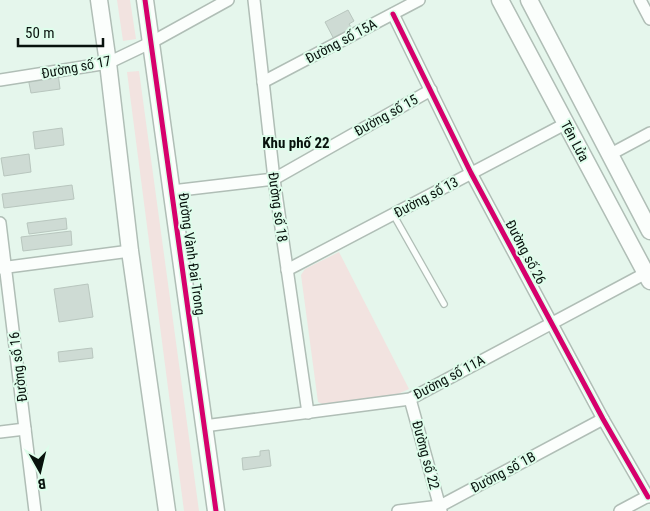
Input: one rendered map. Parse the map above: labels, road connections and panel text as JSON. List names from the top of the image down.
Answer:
{
  "streets": {
    "street": [
      "Đường số 15A",
      "Đường số 17",
      "Đường số 15",
      "Tên Lửa",
      "Đường số 13",
      "Đường số 18",
      "Đường số 26",
      "Đường Vành Đai Trong",
      "Đường số 16",
      "Đường số 11A",
      "Đường số 22",
      "Đường số 1B"
    ]
  },
  "crossings": [
    ["Đường số 15A", "Đường số 18"],
    ["Đường số 15A", "Đường số 26"],
    ["Đường số 17", "Đường Vành Đai Trong"],
    ["Đường số 15", "Đường số 18"],
    ["Đường số 15", "Đường số 26"],
    ["Đường số 15", "Đường Vành Đai Trong"],
    ["Tên Lửa", "Đường số 13"],
    ["Tên Lửa", "Đường số 11A"],
    ["Đường số 13", "Đường số 18"],
    ["Đường số 13", "Đường số 26"],
    ["Đường số 18", "Đường số 11A"],
    ["Đường số 26", "Đường số 11A"],
    ["Đường số 26", "Đường số 1B"],
    ["Đường Vành Đai Trong", "Đường số 11A"],
    ["Đường số 11A", "Đường số 22"],
    ["Đường số 22", "Đường số 1B"]
  ],
  "districts": ["Khu phố 22"],
  "scale_bar": "50 m",
  "north": "bottom"
}
